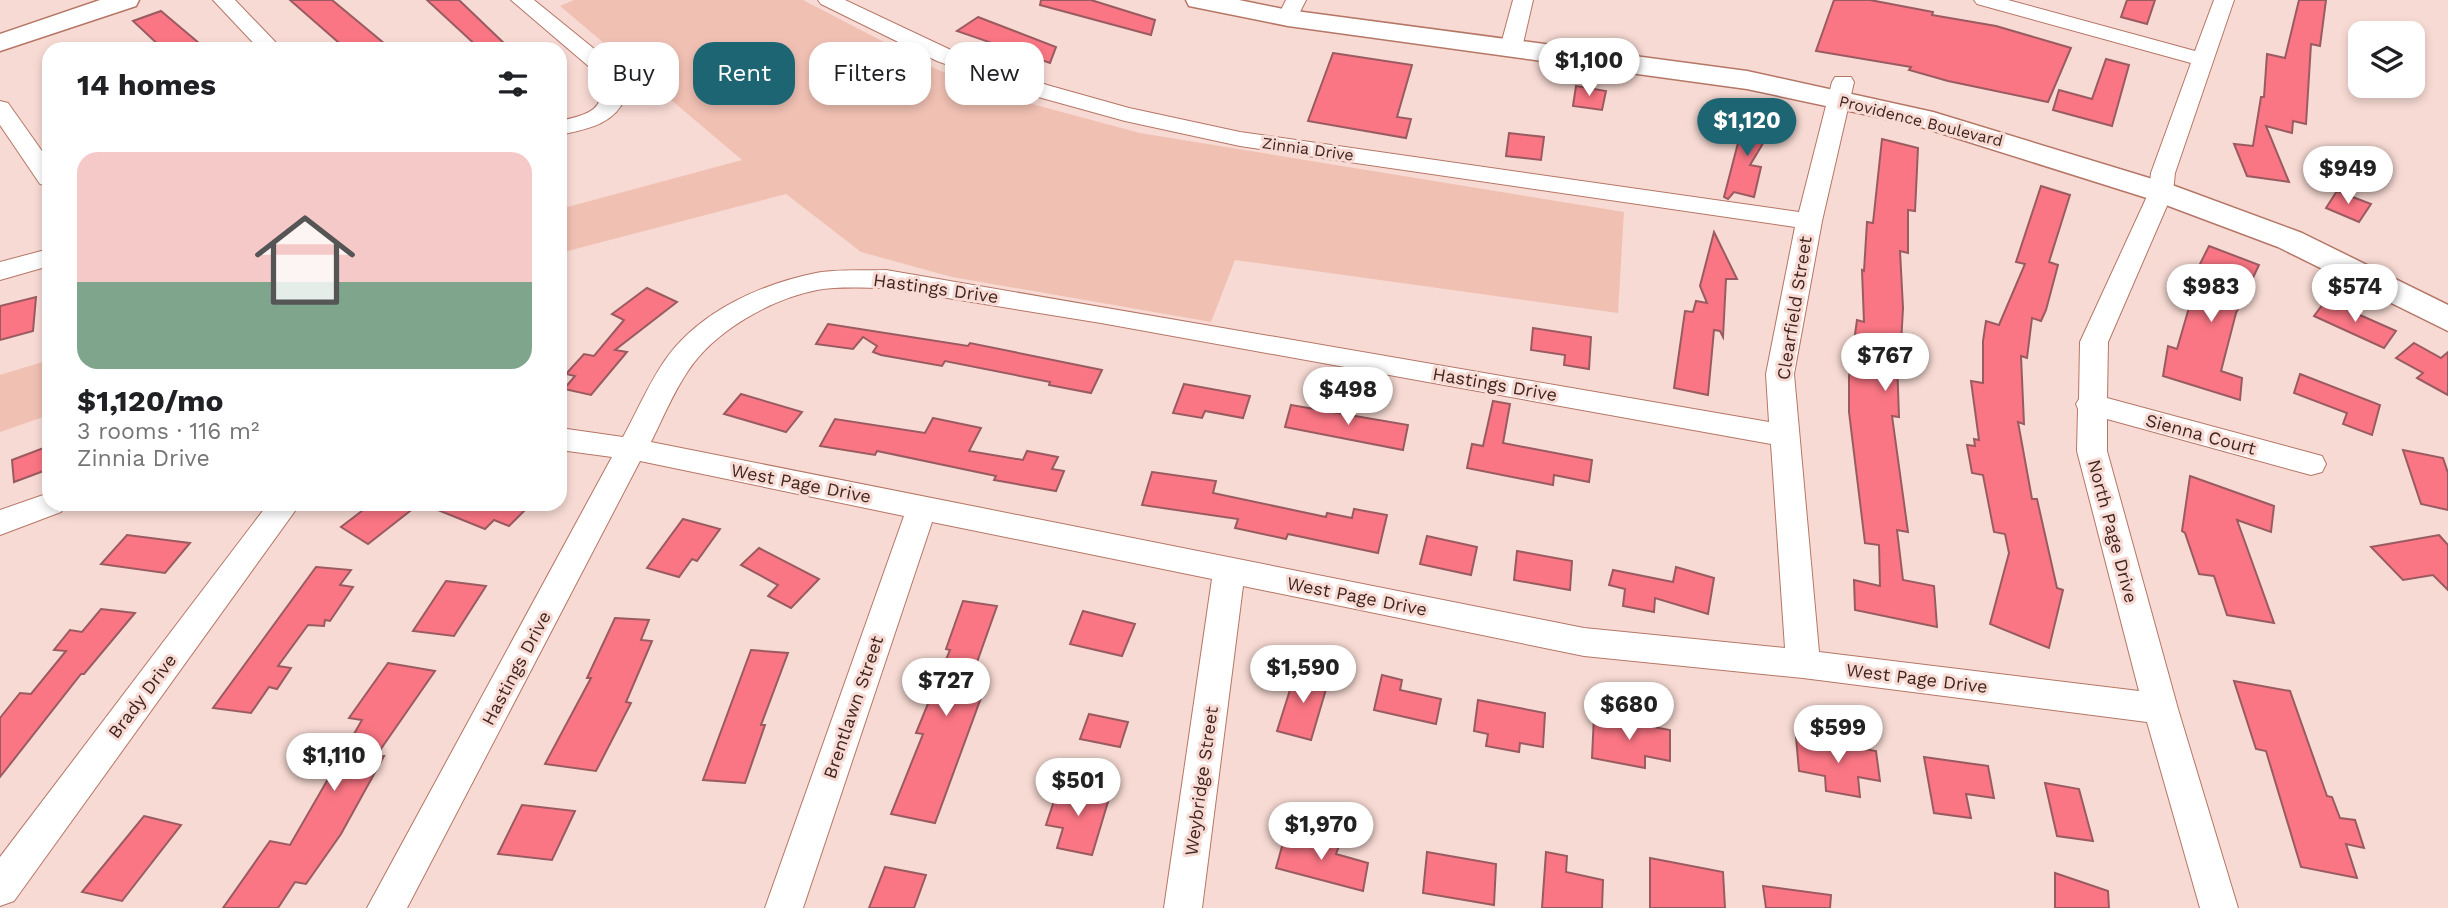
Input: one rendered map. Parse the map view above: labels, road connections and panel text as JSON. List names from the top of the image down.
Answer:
{
  "streets": {
    "main road": ["Providence Boulevard"],
    "street": [
      "Zinnia Drive",
      "Hastings Drive",
      "Clearfield Street",
      "Sienna Court",
      "West Page Drive",
      "North Page Drive",
      "Brady Drive",
      "Brentlawn Street",
      "Weybridge Street"
    ]
  },
  "crossings": [
    ["Providence Boulevard", "Clearfield Street"],
    ["Providence Boulevard", "North Page Drive"],
    ["Zinnia Drive", "Clearfield Street"],
    ["Hastings Drive", "Clearfield Street"],
    ["Hastings Drive", "West Page Drive"],
    ["Clearfield Street", "West Page Drive"],
    ["Sienna Court", "North Page Drive"],
    ["West Page Drive", "North Page Drive"],
    ["West Page Drive", "Brentlawn Street"],
    ["West Page Drive", "Weybridge Street"]
  ],
  "page": {
    "price": [
      "$1,100",
      "$1,120",
      "$949",
      "$983",
      "$574",
      "$767",
      "$498",
      "$1,590",
      "$727",
      "$680",
      "$599",
      "$1,110",
      "$501",
      "$1,970"
    ],
    "chip": [
      "Buy",
      "Rent",
      "Filters",
      "New"
    ],
    "heading": "14 homes",
    "list": [
      {
        "name": "$1,120/mo",
        "note": "3 rooms · 116 m² · Zinnia Drive"
      }
    ]
  }
}
